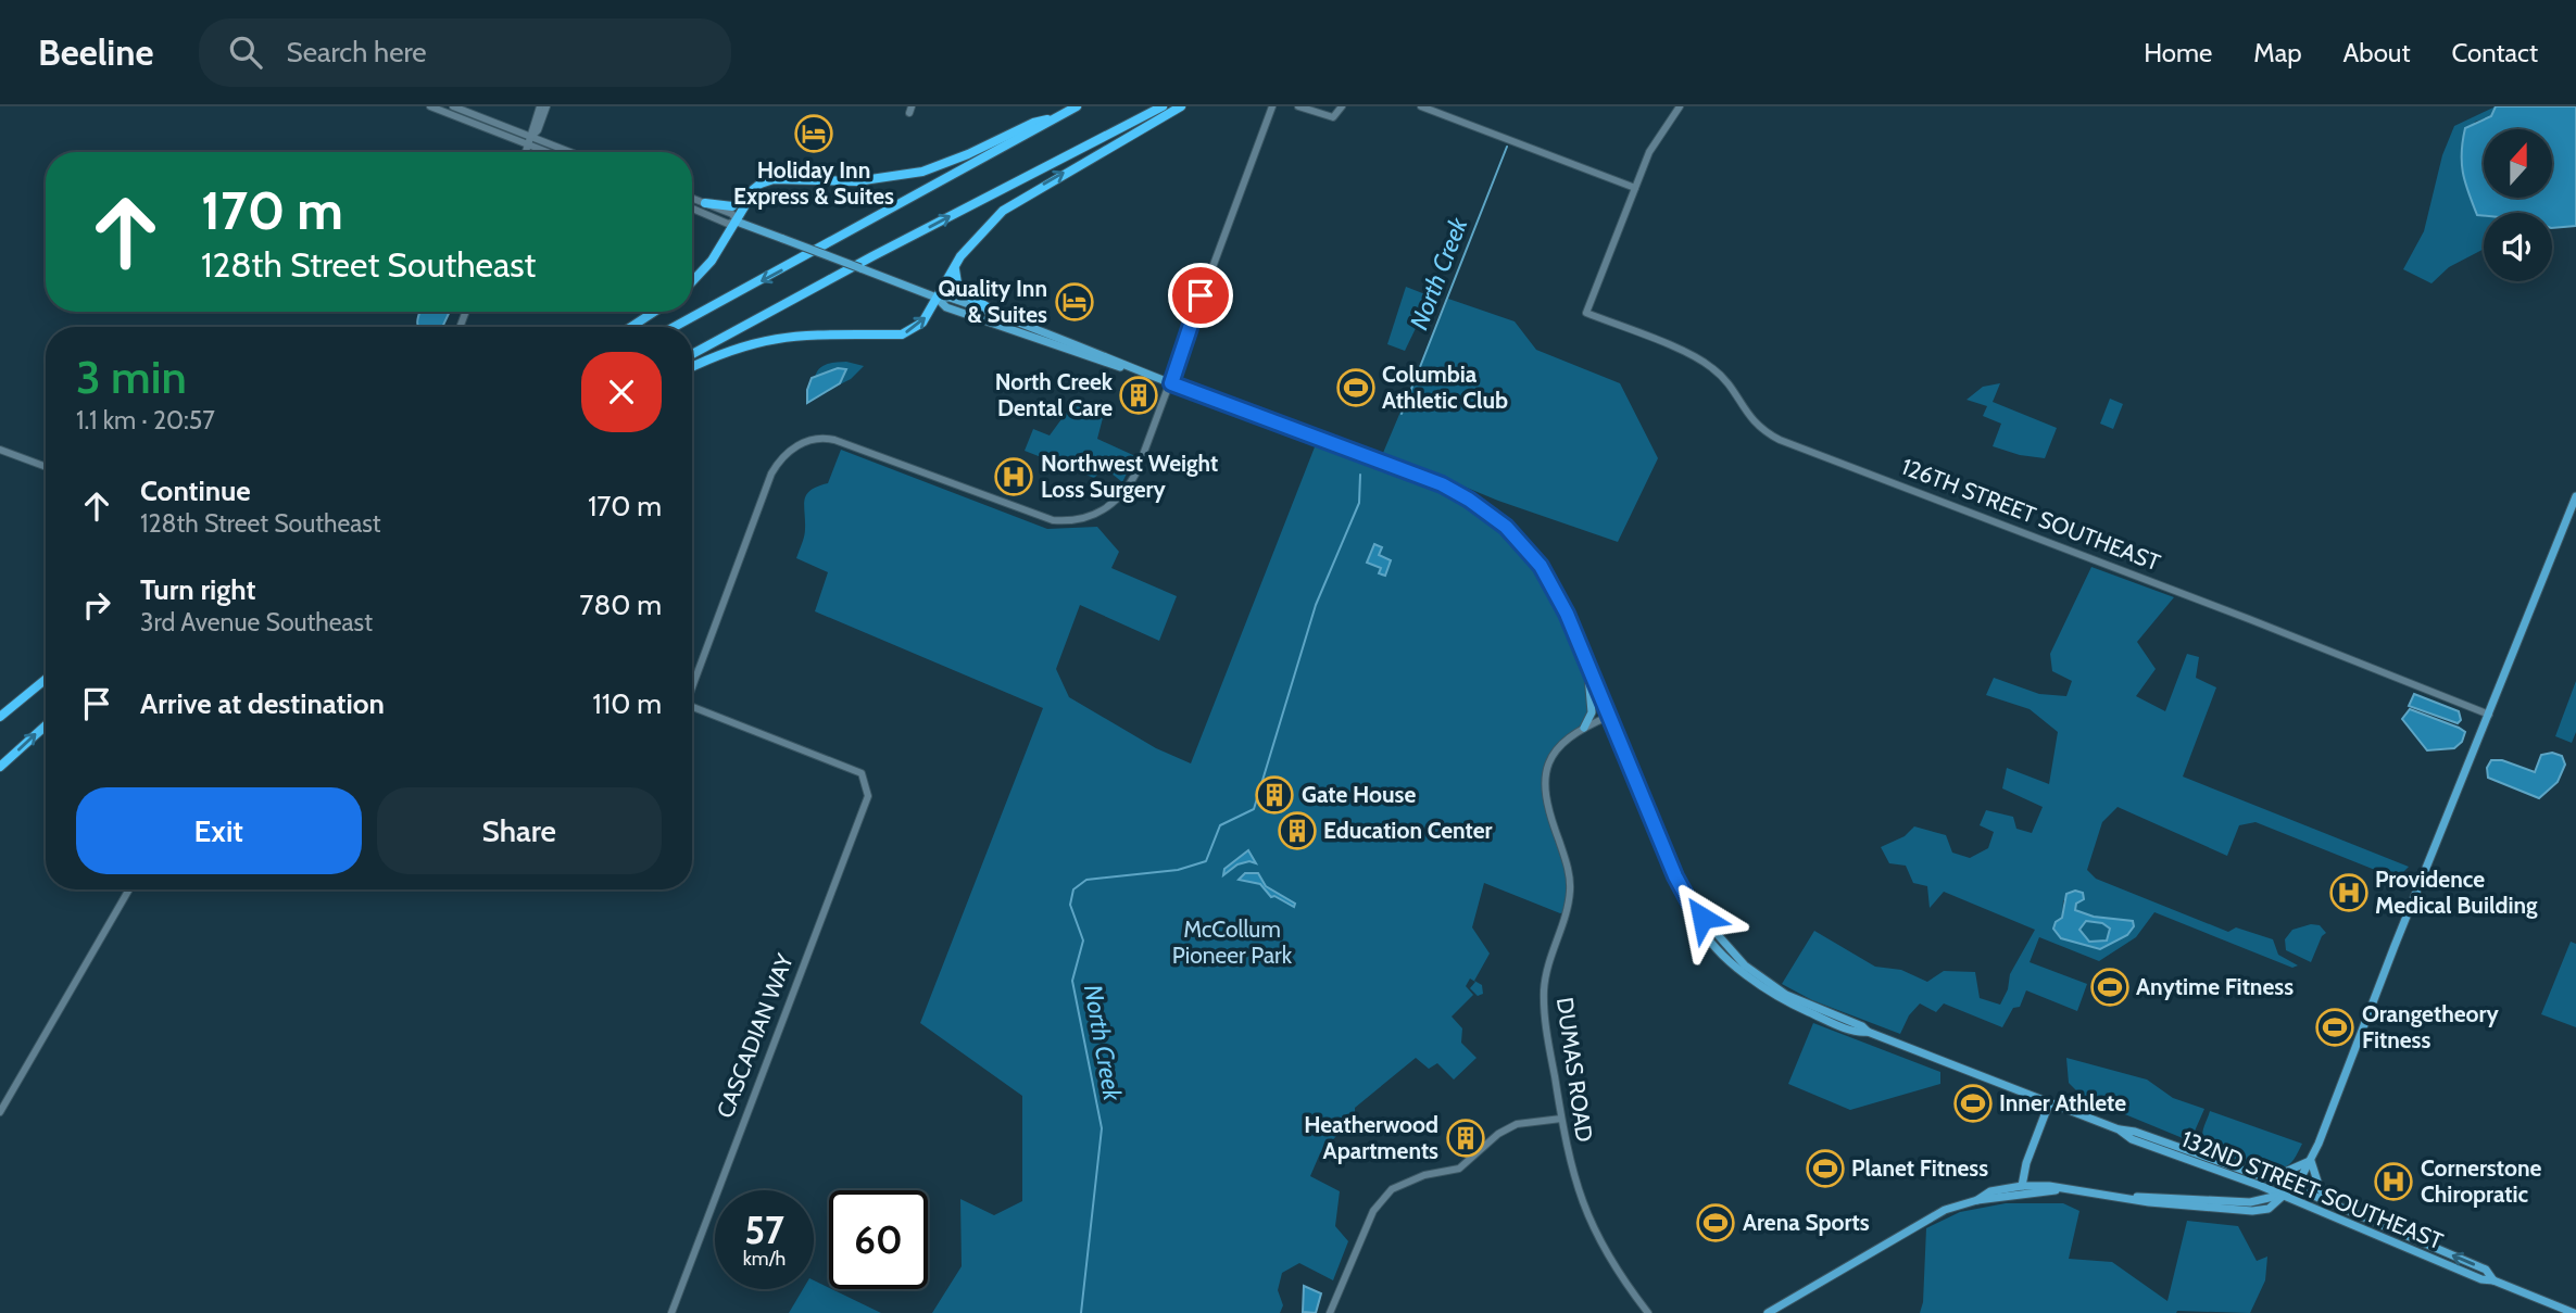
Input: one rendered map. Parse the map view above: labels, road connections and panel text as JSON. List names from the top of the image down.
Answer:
{
  "streets": {
    "main road": ["132ND STREET SOUTHEAST"],
    "street": ["126TH STREET SOUTHEAST", "CASCADIAN WAY", "DUMAS ROAD"]
  },
  "crossings": [
    ["DUMAS ROAD", "132ND STREET SOUTHEAST"]
  ],
  "water": ["North Creek"],
  "parks": ["McCollum Pioneer Park"],
  "places": {
    "hotel": ["Holiday Inn Express & Suites", "Quality Inn & Suites"],
    "sports": [
      "Columbia Athletic Club",
      "Anytime Fitness",
      "Orangetheory Fitness",
      "Inner Athlete",
      "Planet Fitness",
      "Arena Sports"
    ],
    "building": [
      "North Creek Dental Care",
      "Gate House",
      "Education Center",
      "Heatherwood Apartments"
    ],
    "hospital": ["Northwest Weight Loss Surgery", "Providence Medical Building", "Cornerstone Chiropratic"]
  },
  "north": "top",
  "page": {
    "header": "Beeline",
    "search": "Search here",
    "nav": [
      "Home",
      "Map",
      "About",
      "Contact"
    ],
    "turn": ["170 m", "128th Street Southeast"],
    "heading": ["3 min", "1.1 km · 20:57"],
    "list": [
      {
        "name": "Continue",
        "note": "128th Street Southeast",
        "value": "170 m"
      },
      {
        "name": "Turn right",
        "note": "3rd Avenue Southeast",
        "value": "780 m"
      },
      {
        "name": "Arrive at destination",
        "value": "110 m"
      }
    ],
    "buttons": ["Exit", "Share"],
    "speed": "57 km/h",
    "limit": "60"
  }
}
